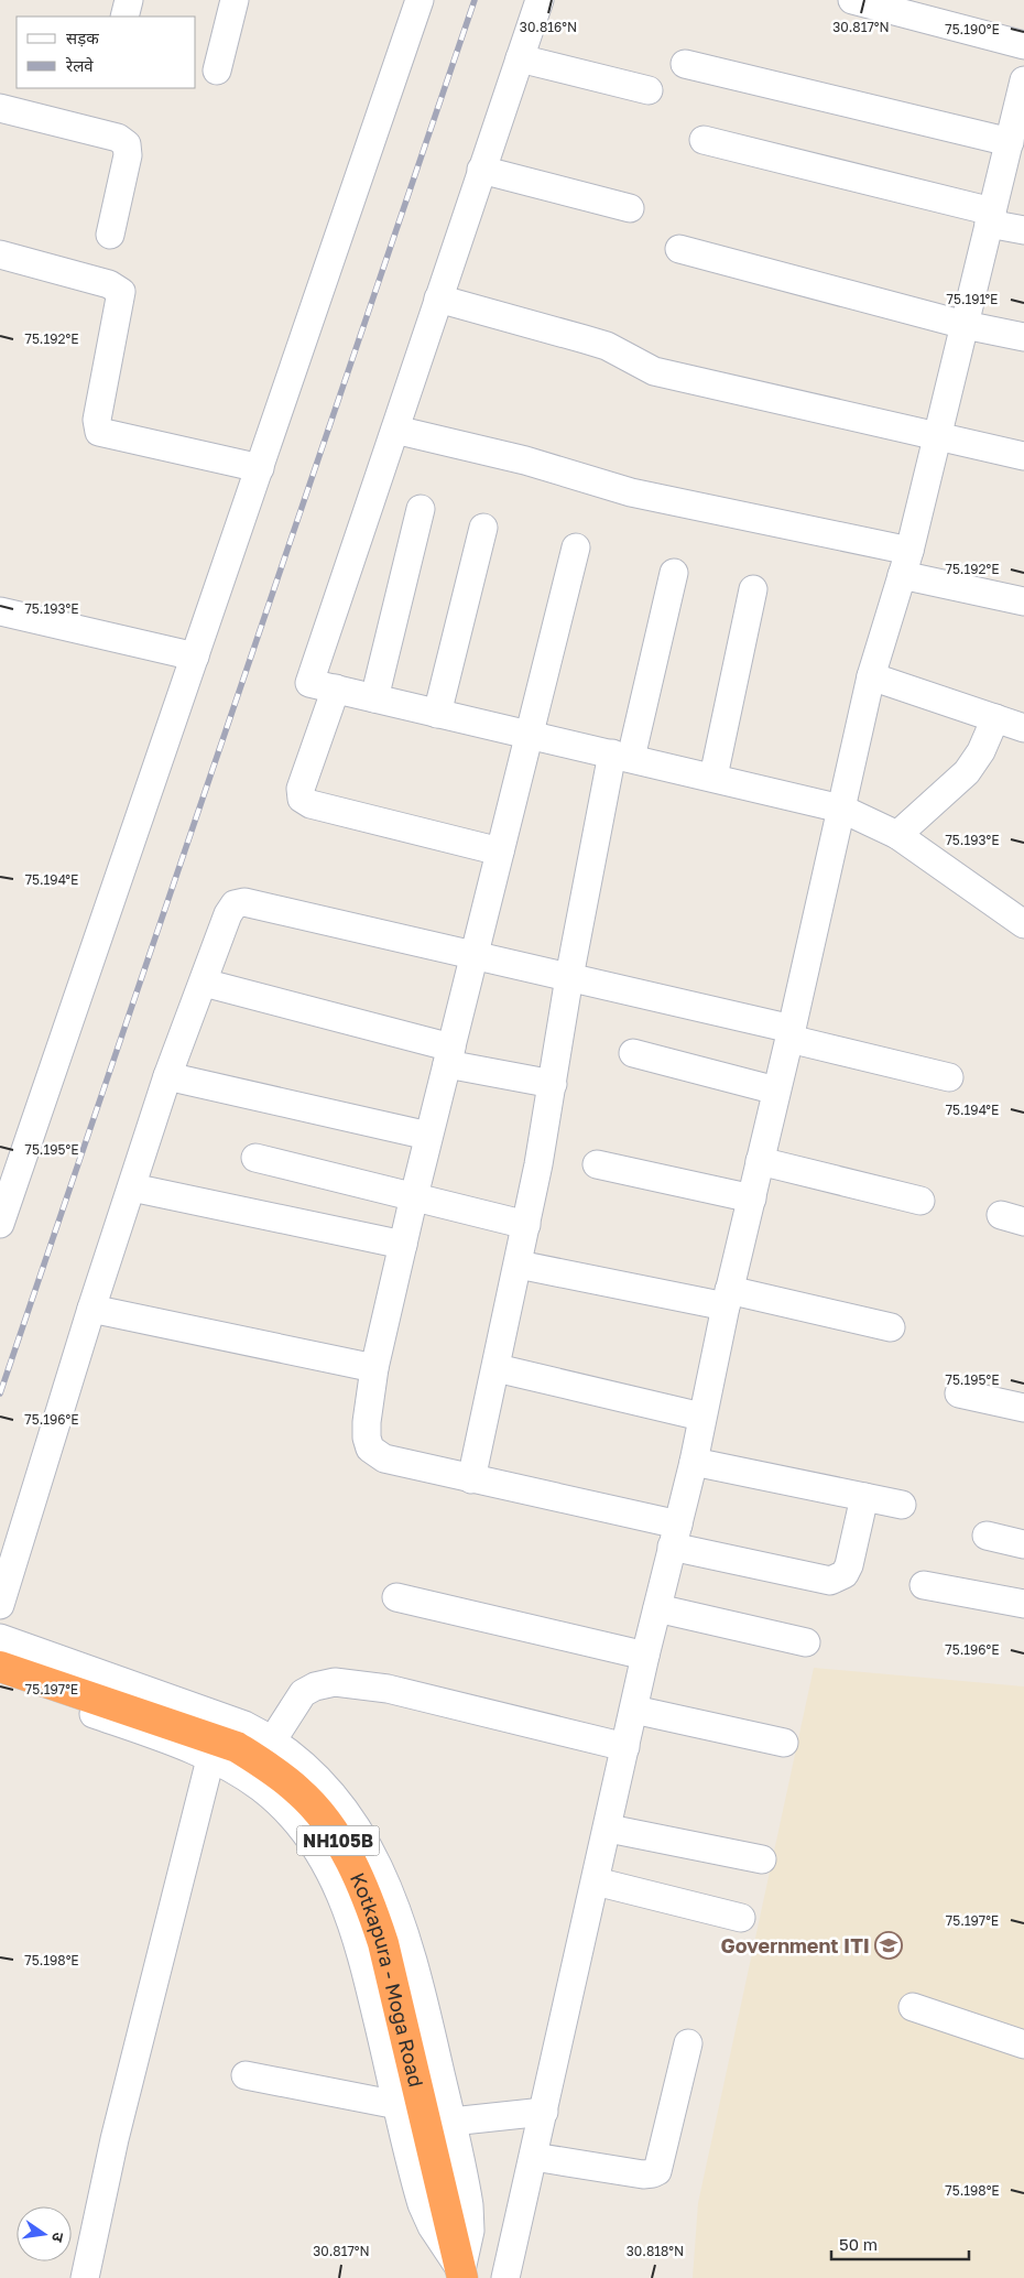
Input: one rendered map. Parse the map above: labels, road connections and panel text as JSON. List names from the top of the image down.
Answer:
{
  "streets": {
    "highway": ["NH105B", "Kotkapura - Moga Road"]
  },
  "places": {
    "school or university": ["Government ITI"]
  },
  "legend": ["सड़क", "रेलवे"],
  "scale_bar": "50 m",
  "north": "right",
  "coordinates": [
    "30.816°N",
    "30.817°N",
    "75.190°E",
    "75.191°E",
    "75.192°E",
    "75.193°E",
    "75.194°E",
    "75.195°E",
    "75.196°E",
    "75.197°E",
    "75.198°E",
    "30.818°N"
  ]
}
